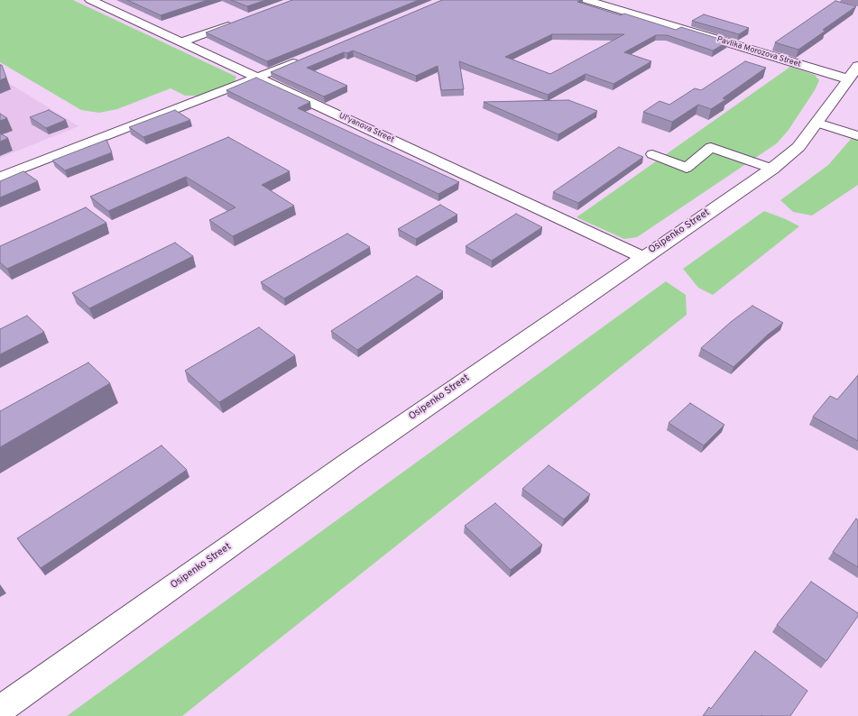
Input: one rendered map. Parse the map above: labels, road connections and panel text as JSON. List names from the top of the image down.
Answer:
{
  "streets": {
    "main road": ["Pavlika Morozova Street", "Ul'yanova Street", "Osipenko Street"]
  },
  "crossings": [
    ["Pavlika Morozova Street", "Osipenko Street"],
    ["Ul'yanova Street", "Osipenko Street"]
  ]
}
